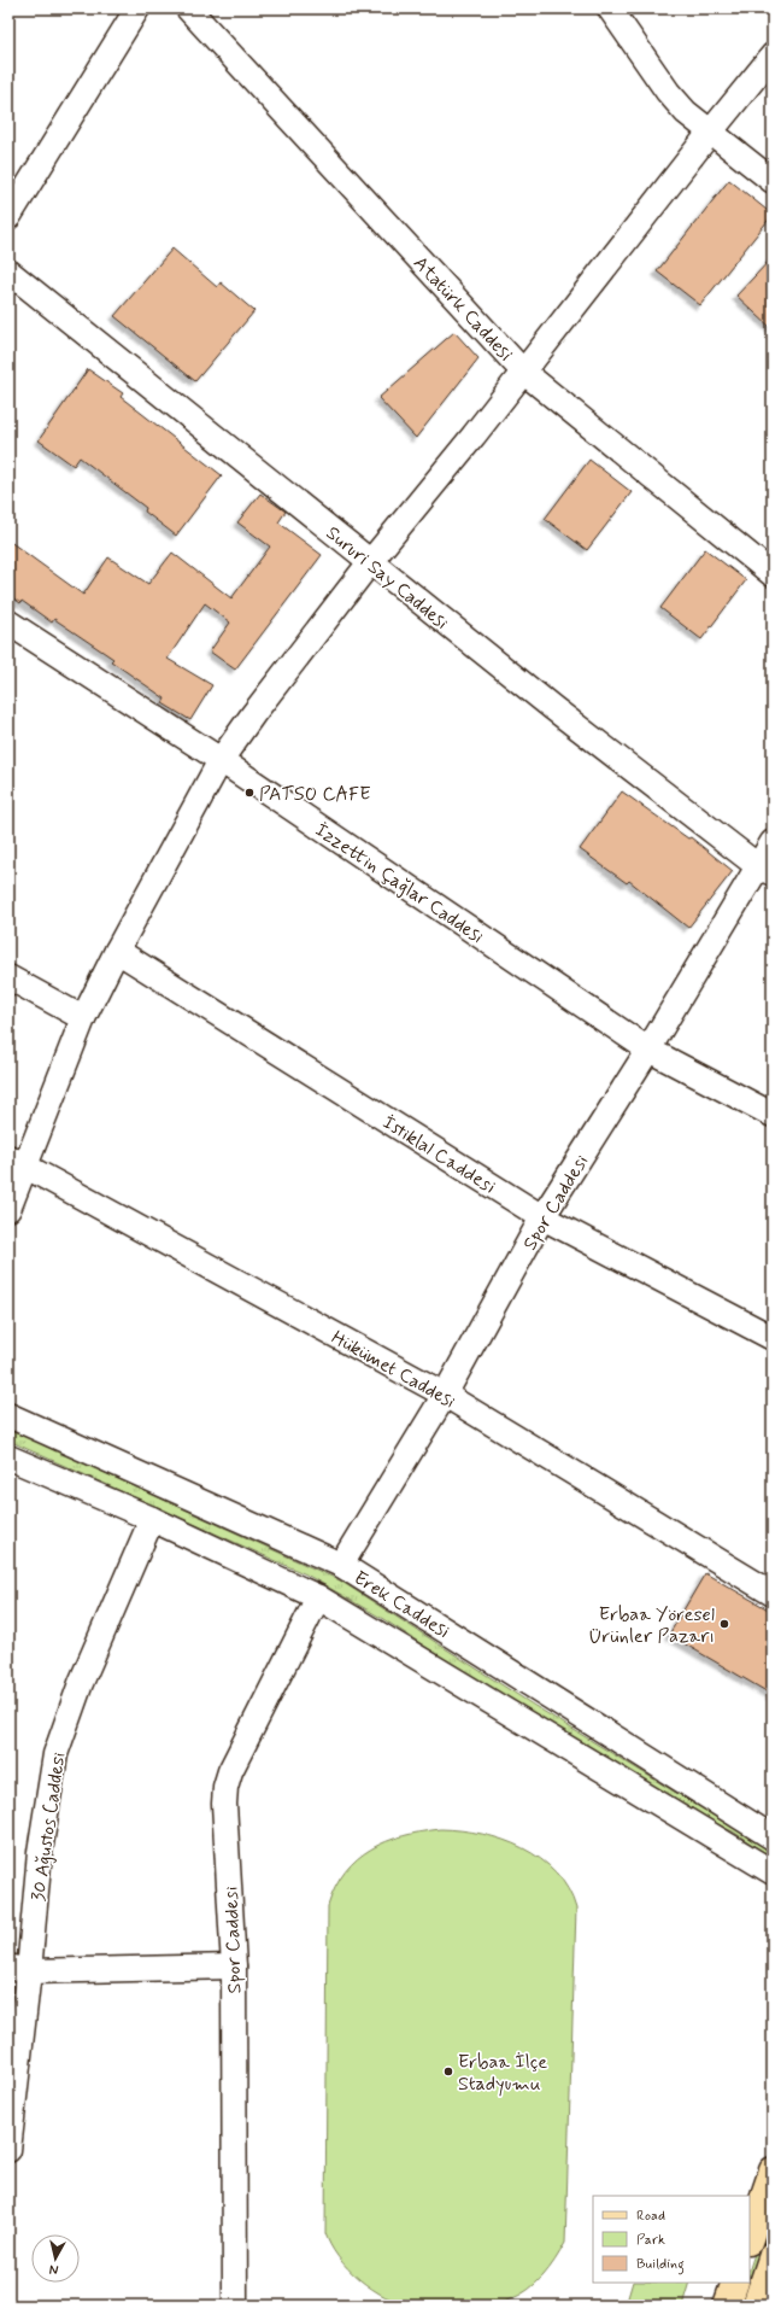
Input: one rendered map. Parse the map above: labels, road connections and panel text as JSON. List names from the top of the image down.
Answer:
{
  "streets": {
    "street": [
      "Atatürk Caddesi",
      "Sururi Say Caddesi",
      "İzzettin Çağlar Caddesi",
      "İstiklal Caddesi",
      "Spor Caddesi",
      "Hükümet Caddesi",
      "Erek Caddesi",
      "30 Ağustos Caddesi"
    ]
  },
  "crossings": [
    ["Sururi Say Caddesi", "Spor Caddesi"],
    ["İzzettin Çağlar Caddesi", "Spor Caddesi"],
    ["İstiklal Caddesi", "Spor Caddesi"],
    ["Spor Caddesi", "Hükümet Caddesi"],
    ["Spor Caddesi", "Erek Caddesi"],
    ["Erek Caddesi", "30 Ağustos Caddesi"]
  ],
  "places": ["PATSO CAFE", "Erbaa Yöresel Ürünler Pazarı", "Erbaa İlçe Stadyumu"],
  "legend": ["Road", "Park", "Building"],
  "north": "bottom"
}
